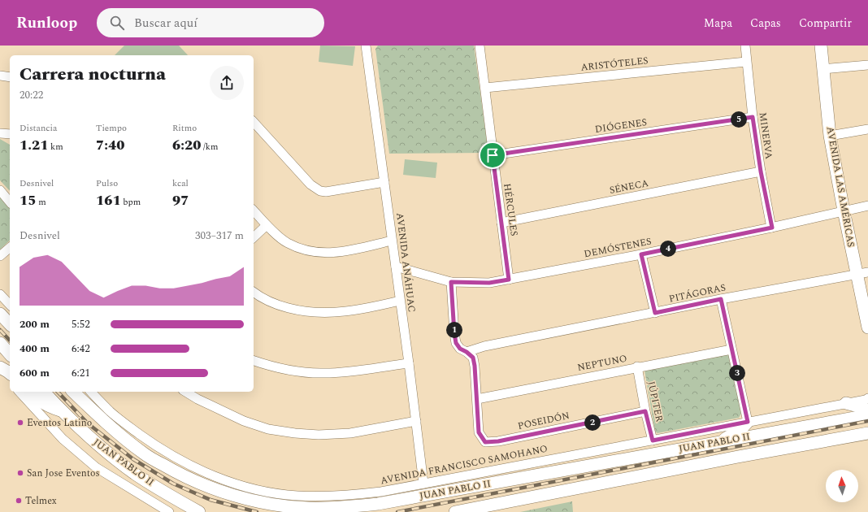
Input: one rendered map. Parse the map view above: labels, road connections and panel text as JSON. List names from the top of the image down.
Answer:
{
  "streets": {
    "main road": ["AVENIDA LAS AMÉRICAS", "JUAN PABLO II"],
    "street": [
      "ARISTÓTELES",
      "DIÓGENES",
      "MINERVA",
      "SÉNECA",
      "HÉRCULES",
      "DEMÓSTENES",
      "AVENIDA ANÁHUAC",
      "PITÁGORAS",
      "NEPTUNO",
      "JÚPITER",
      "POSEIDÓN",
      "AVENIDA FRANCISCO SAMOHANO"
    ]
  },
  "crossings": [
    ["ARISTÓTELES", "MINERVA"],
    ["ARISTÓTELES", "HÉRCULES"],
    ["DIÓGENES", "MINERVA"],
    ["DIÓGENES", "HÉRCULES"],
    ["MINERVA", "SÉNECA"],
    ["MINERVA", "DEMÓSTENES"],
    ["SÉNECA", "HÉRCULES"],
    ["AVENIDA LAS AMÉRICAS", "DEMÓSTENES"],
    ["AVENIDA LAS AMÉRICAS", "PITÁGORAS"],
    ["HÉRCULES", "DEMÓSTENES"],
    ["DEMÓSTENES", "AVENIDA ANÁHUAC"],
    ["AVENIDA ANÁHUAC", "AVENIDA FRANCISCO SAMOHANO"],
    ["NEPTUNO", "JÚPITER"],
    ["NEPTUNO", "POSEIDÓN"],
    ["JÚPITER", "POSEIDÓN"],
    ["JÚPITER", "AVENIDA FRANCISCO SAMOHANO"]
  ],
  "places": ["Eventos Latino", "San Jose Eventos", "Telmex"],
  "north": "top",
  "page": {
    "header": "Runloop",
    "search": "Buscar aquí",
    "nav": ["Mapa", "Capas", "Compartir"],
    "heading": ["Carrera nocturna", "20:22"],
    "stats": [
      ["Distancia", "1.21 km"],
      ["Tiempo", "7:40"],
      ["Ritmo", "6:20 /km"],
      ["Desnivel", "15 m"],
      ["Pulso", "161 bpm"],
      ["kcal", "97"]
    ],
    "pins": [
      "5",
      "4",
      "1",
      "3",
      "2"
    ],
    "chart": ["Desnivel", "303–317 m"],
    "list": [
      {
        "name": "200 m",
        "note": "5:52"
      },
      {
        "name": "400 m",
        "note": "6:42"
      },
      {
        "name": "600 m",
        "note": "6:21"
      }
    ]
  }
}
